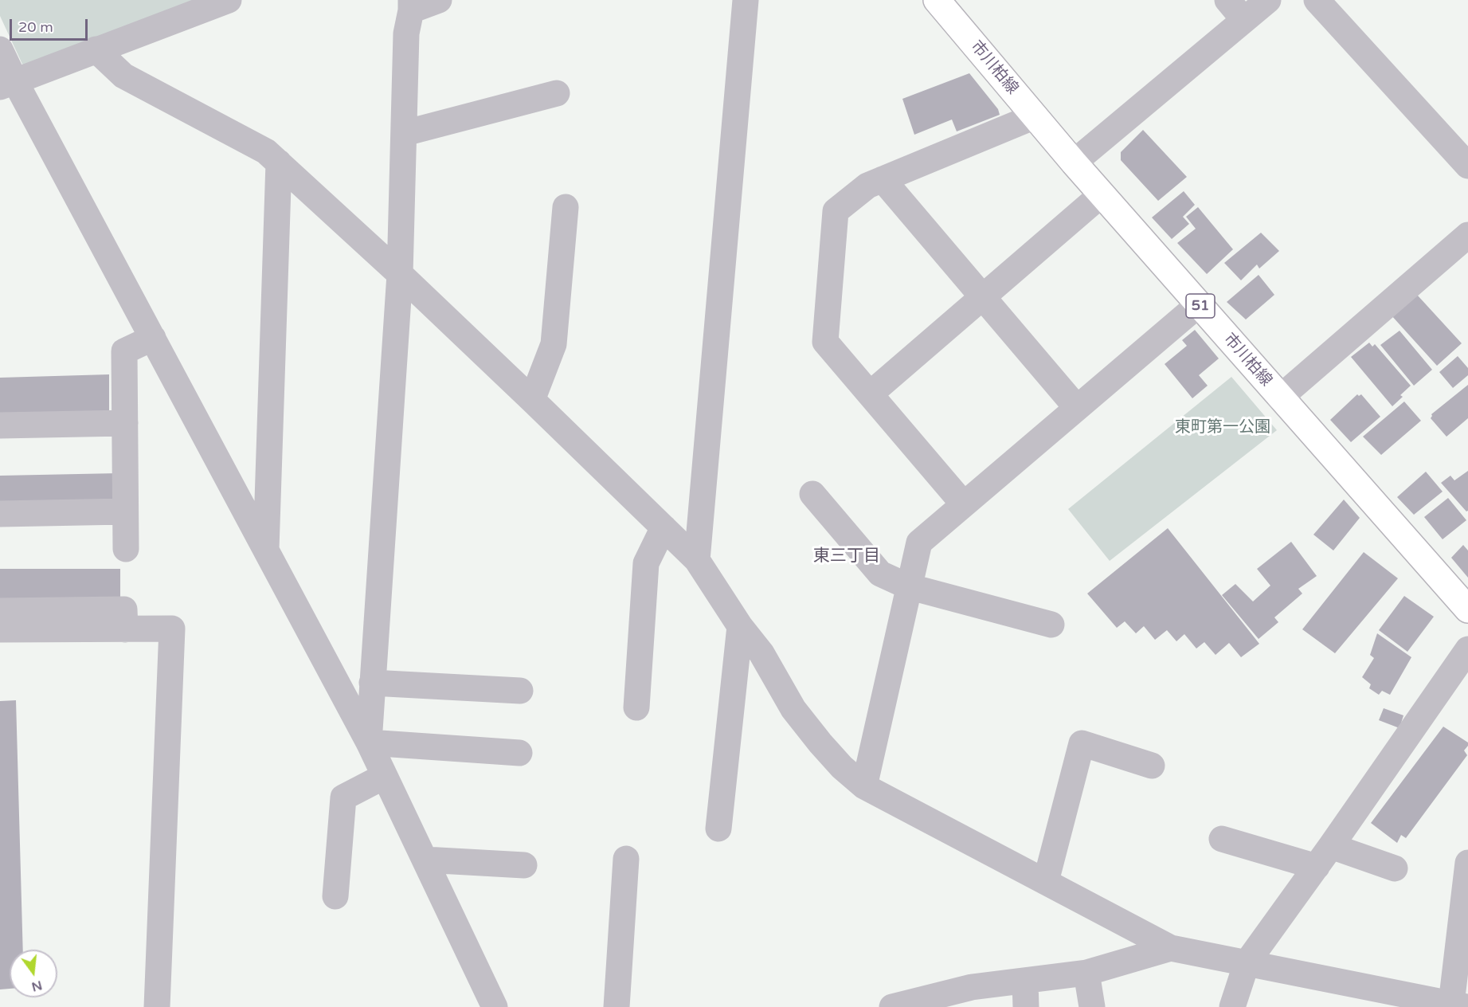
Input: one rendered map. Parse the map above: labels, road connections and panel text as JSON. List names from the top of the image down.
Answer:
{
  "streets": {
    "main road": ["市川柏線", "51"]
  },
  "districts": ["東三丁目"],
  "parks": ["東町第一公園"],
  "scale_bar": "20 m",
  "north": "bottom"
}
